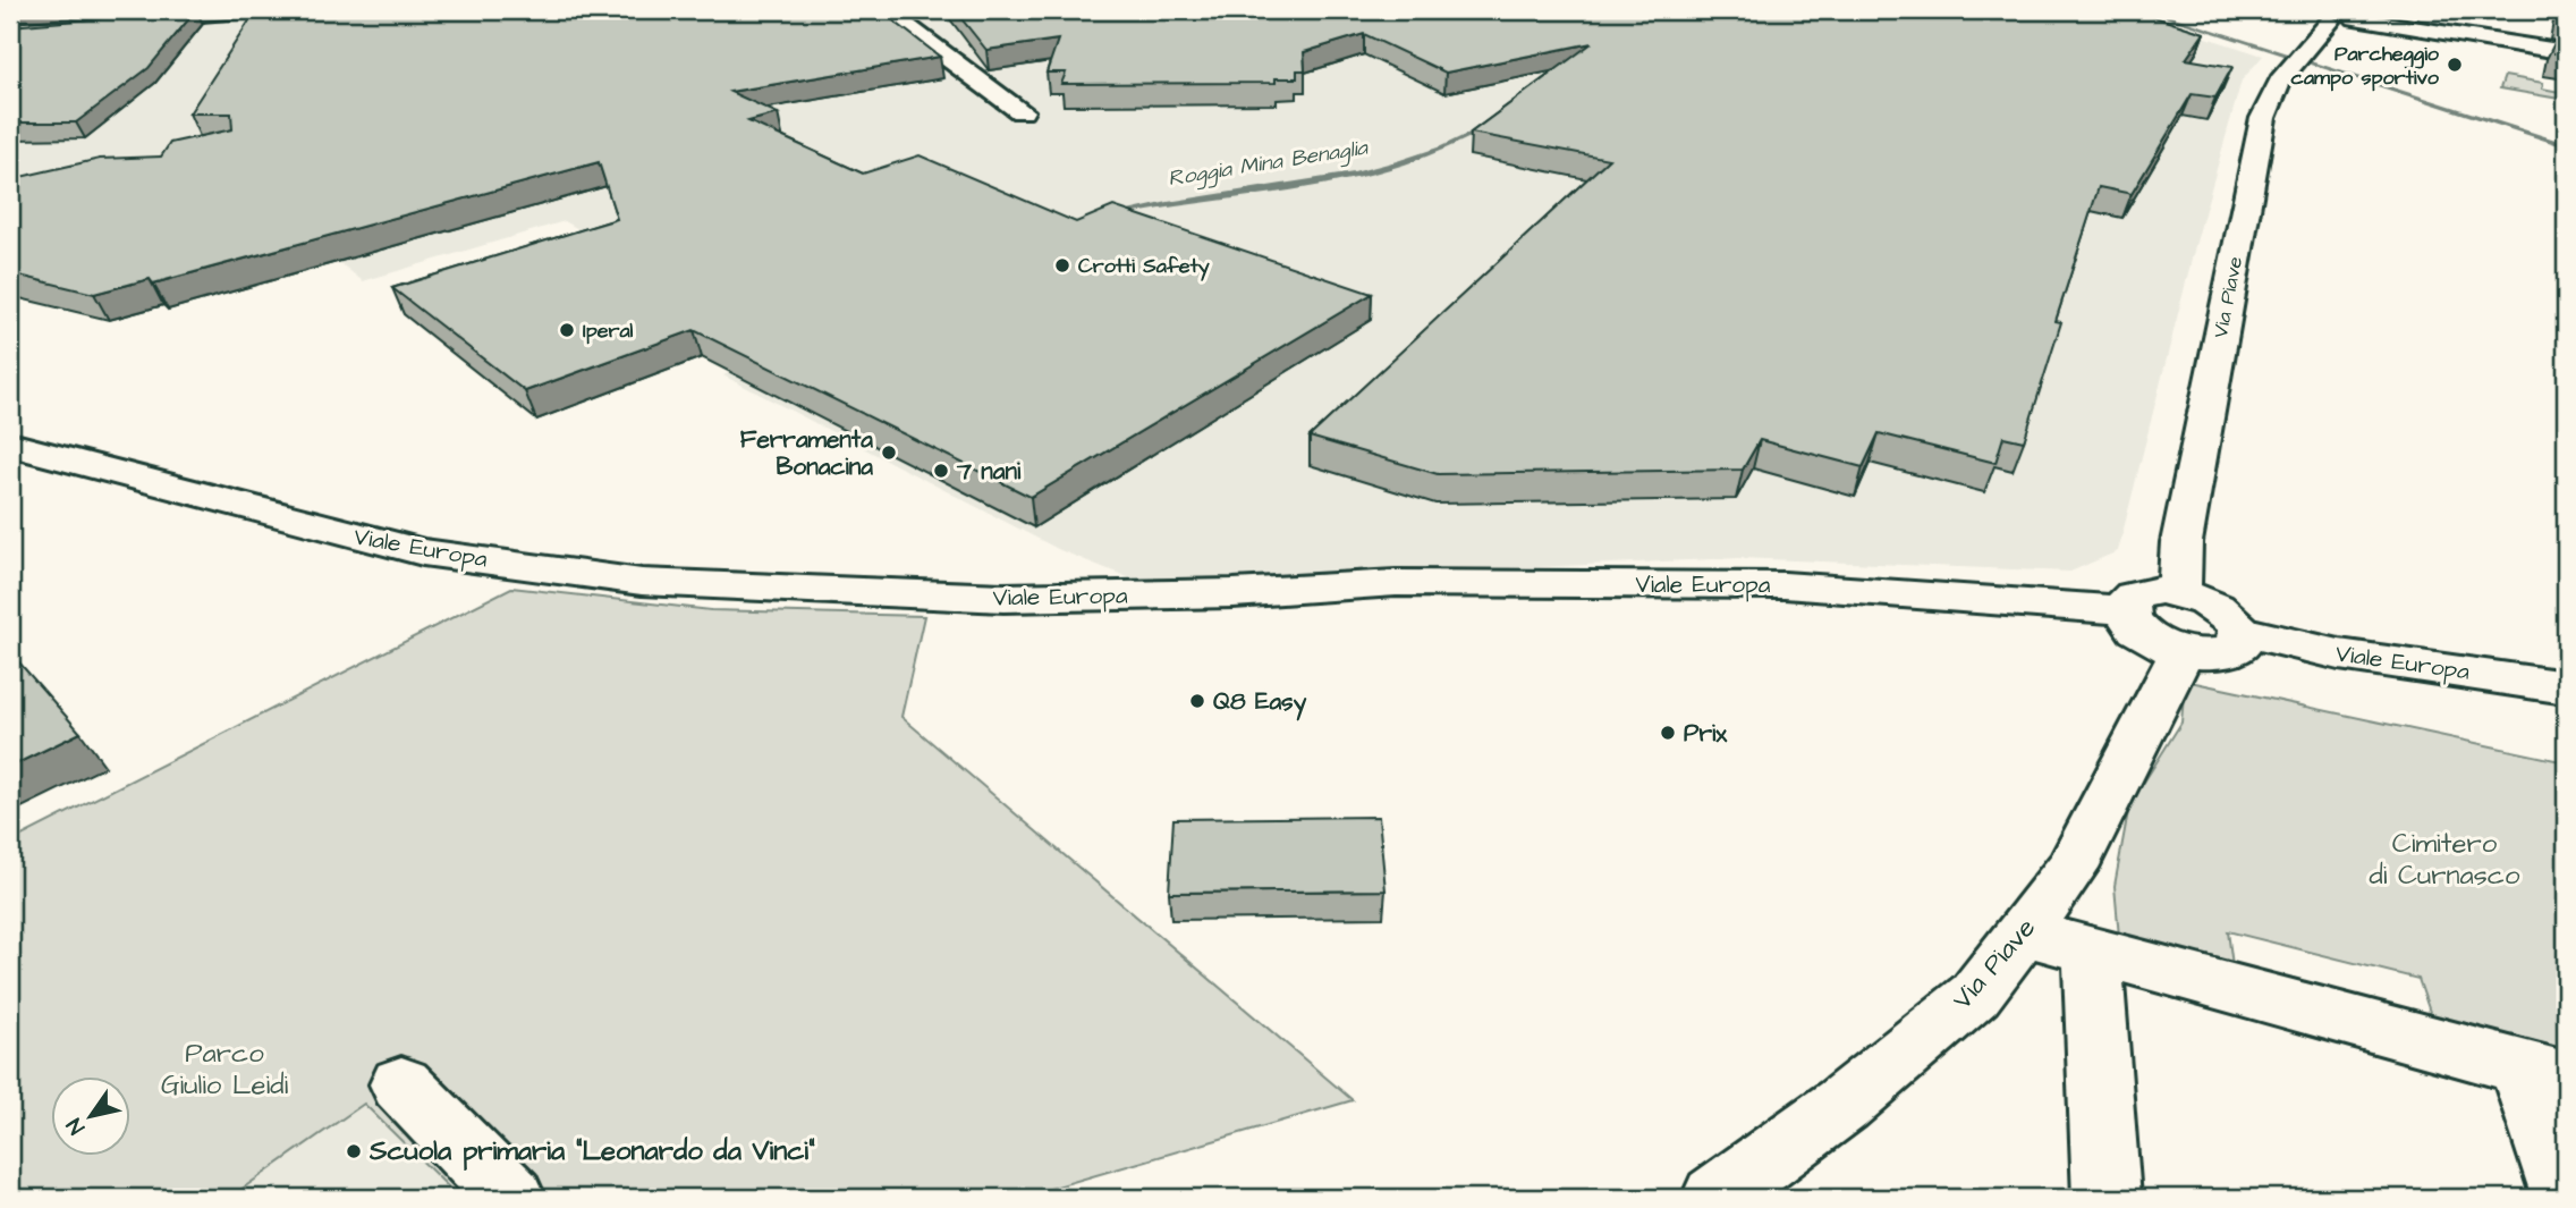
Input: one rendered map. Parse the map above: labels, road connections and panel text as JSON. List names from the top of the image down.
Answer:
{
  "streets": {
    "street": ["Via Piave", "Viale Europa"]
  },
  "crossings": [
    ["Via Piave", "Viale Europa"]
  ],
  "water": ["Roggia Mina Benaglia"],
  "parks": ["Cimitero di Curnasco", "Parco Giulio Leidi"],
  "places": [
    "Parcheggio campo sportivo",
    "Crotti Safety",
    "Iperal",
    "Ferramenta Bonacina",
    "7 nani",
    "Q8 Easy",
    "Prix",
    "Scuola primaria \"Leonardo da Vinci\""
  ],
  "north": "bottom left"
}
